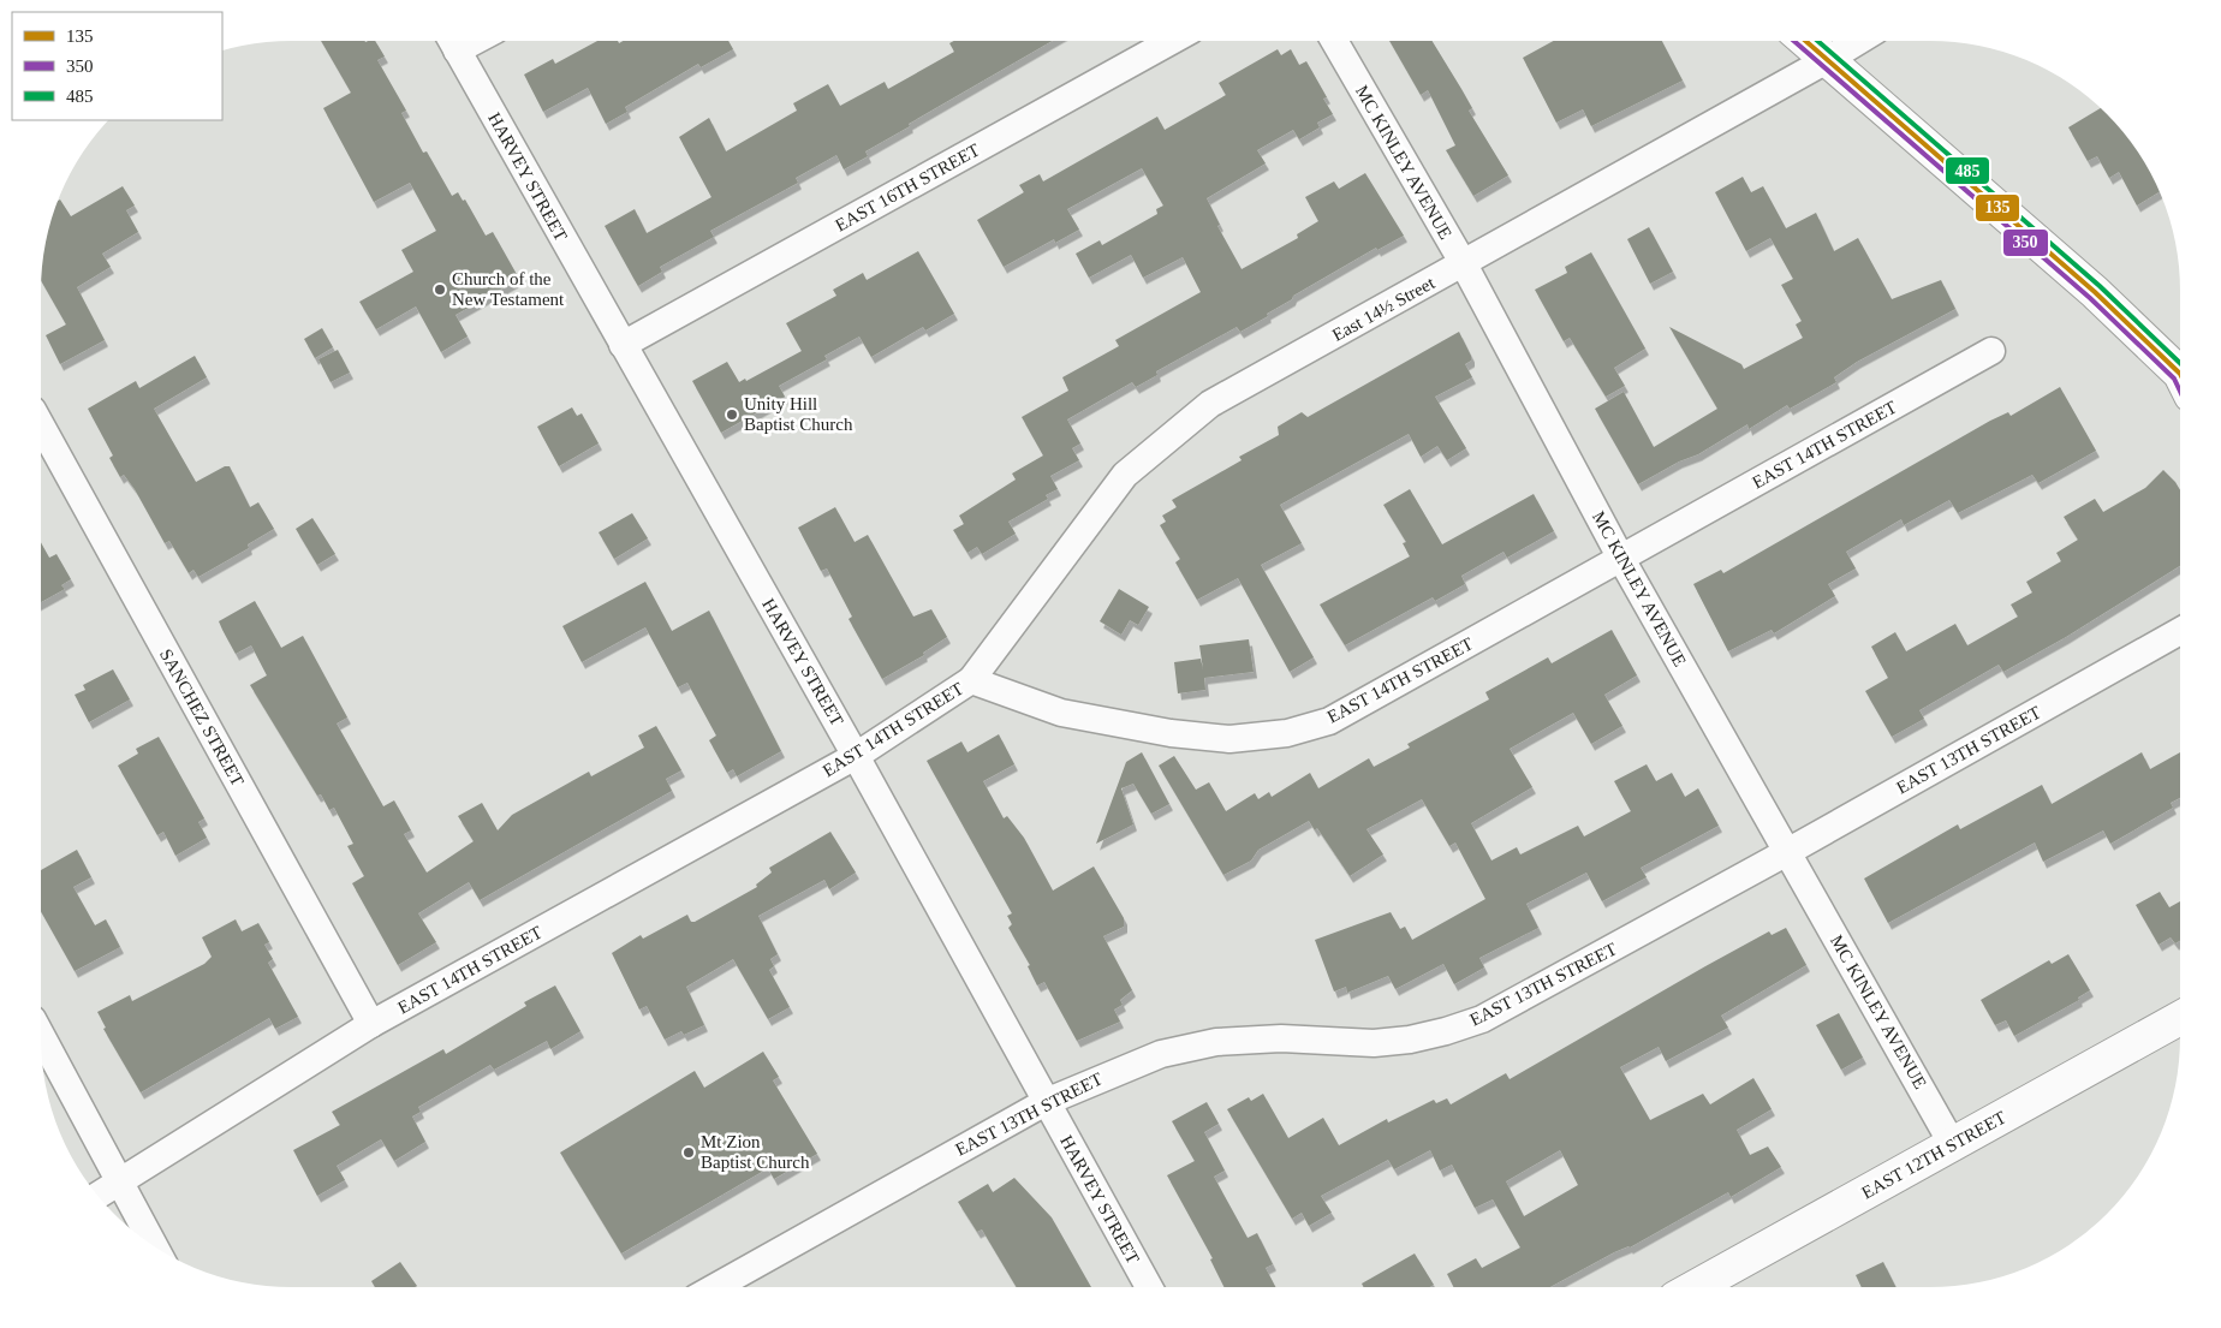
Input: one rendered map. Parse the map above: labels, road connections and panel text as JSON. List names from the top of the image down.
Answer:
{
  "streets": {
    "street": [
      "MC KINLEY AVENUE",
      "HARVEY STREET",
      "EAST 16TH STREET",
      "East 14½ Street",
      "EAST 14TH STREET",
      "SANCHEZ STREET",
      "EAST 13TH STREET",
      "EAST 12TH STREET"
    ]
  },
  "crossings": [
    ["MC KINLEY AVENUE", "East 14½ Street"],
    ["MC KINLEY AVENUE", "EAST 14TH STREET"],
    ["MC KINLEY AVENUE", "EAST 13TH STREET"],
    ["MC KINLEY AVENUE", "EAST 12TH STREET"],
    ["HARVEY STREET", "EAST 16TH STREET"],
    ["HARVEY STREET", "EAST 14TH STREET"],
    ["HARVEY STREET", "EAST 13TH STREET"],
    ["East 14½ Street", "EAST 14TH STREET"],
    ["EAST 14TH STREET", "SANCHEZ STREET"]
  ],
  "places": ["Church of the New Testament", "Unity Hill Baptist Church", "Mt Zion Baptist Church"],
  "lines": ["transit line 135", "transit line 350", "transit line 485"],
  "legend": ["135", "350", "485"]
}
